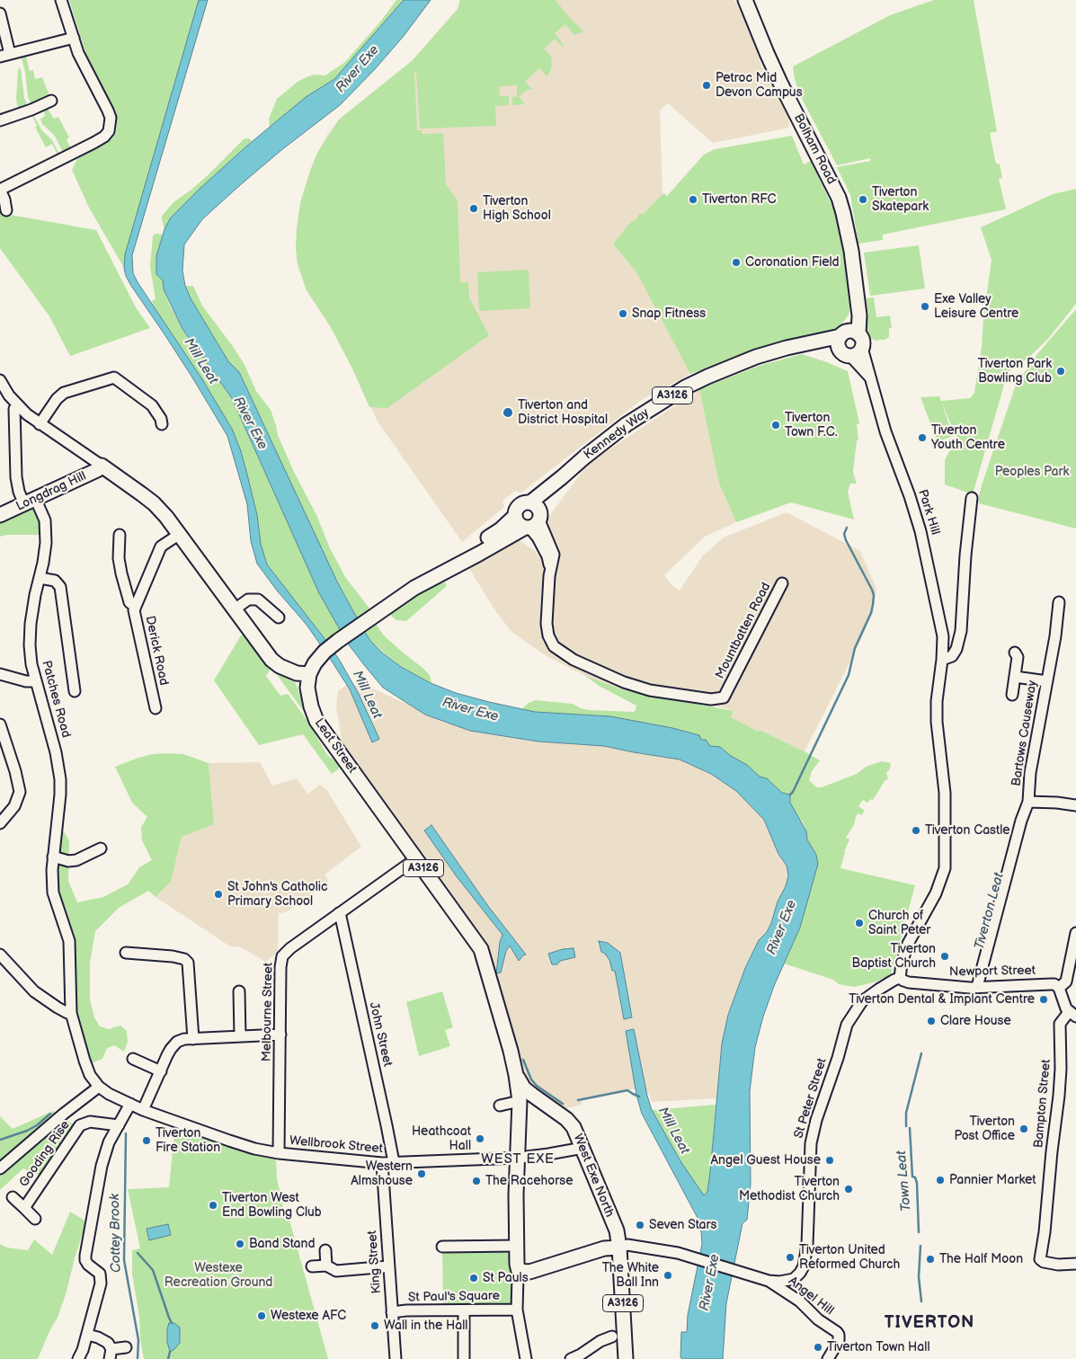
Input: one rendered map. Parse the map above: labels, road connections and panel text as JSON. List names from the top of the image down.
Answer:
{
  "streets": {
    "main road": [
      "Bolham Road",
      "A3126",
      "Kennedy Way",
      "Longdrag Hill",
      "Leat Street",
      "West Exe North"
    ],
    "street": [
      "Park Hill",
      "Mountbatten Road",
      "Derick Road",
      "Patches Road",
      "Bartows Causeway",
      "Newport Street",
      "Melbourne Street",
      "John Street",
      "St Peter Street",
      "Bampton Street",
      "Wellbrook Street",
      "Gooding Rise",
      "King Street",
      "Angel Hill",
      "St Paul's Square"
    ]
  },
  "crossings": [
    ["Bolham Road", "Kennedy Way"],
    ["Bolham Road", "Park Hill"],
    ["A3126", "Kennedy Way"],
    ["A3126", "Mountbatten Road"],
    ["A3126", "West Exe North"],
    ["A3126", "Angel Hill"],
    ["Kennedy Way", "Park Hill"],
    ["Kennedy Way", "Mountbatten Road"],
    ["Kennedy Way", "Leat Street"],
    ["Longdrag Hill", "Patches Road"],
    ["Park Hill", "Newport Street"],
    ["Park Hill", "St Peter Street"],
    ["Patches Road", "Wellbrook Street"],
    ["Bartows Causeway", "Newport Street"],
    ["Leat Street", "Melbourne Street"],
    ["Leat Street", "West Exe North"],
    ["Newport Street", "St Peter Street"],
    ["Newport Street", "Bampton Street"],
    ["Melbourne Street", "John Street"],
    ["Melbourne Street", "Wellbrook Street"],
    ["John Street", "Wellbrook Street"],
    ["St Peter Street", "Angel Hill"],
    ["Wellbrook Street", "West Exe North"],
    ["Wellbrook Street", "King Street"],
    ["West Exe North", "Angel Hill"],
    ["King Street", "St Paul's Square"]
  ],
  "districts": ["WEST EXE", "TIVERTON"],
  "water": [
    "River Exe",
    "Mill Leat",
    "Tiverton Leat",
    "Town Leat",
    "Cottey Brook"
  ],
  "parks": ["Peoples Park", "Westexe Recreation Ground"],
  "places": [
    "Petroc Mid Devon Campus",
    "Tiverton RFC",
    "Tiverton Skatepark",
    "Tiverton High School",
    "Coronation Field",
    "Exe Valley Leisure Centre",
    "Snap Fitness",
    "Tiverton Park Bowling Club",
    "Tiverton and District Hospital",
    "Tiverton Town F.C.",
    "Tiverton Youth Centre",
    "Tiverton Castle",
    "St John's Catholic Primary School",
    "Church of Saint Peter",
    "Tiverton Baptist Church",
    "Tiverton Dental & Implant Centre",
    "Clare House",
    "Tiverton Post Office",
    "Heathcoat Hall",
    "Tiverton Fire Station",
    "Angel Guest House",
    "Western Almshouse",
    "Pannier Market",
    "The Racehorse",
    "Tiverton Methodist Church",
    "Tiverton West End Bowling Club",
    "Seven Stars",
    "Band Stand",
    "Tiverton United Reformed Church",
    "The Half Moon",
    "The White Ball Inn",
    "St Pauls",
    "Westexe AFC",
    "Wall in the Hall",
    "Tiverton Town Hall"
  ]
}
